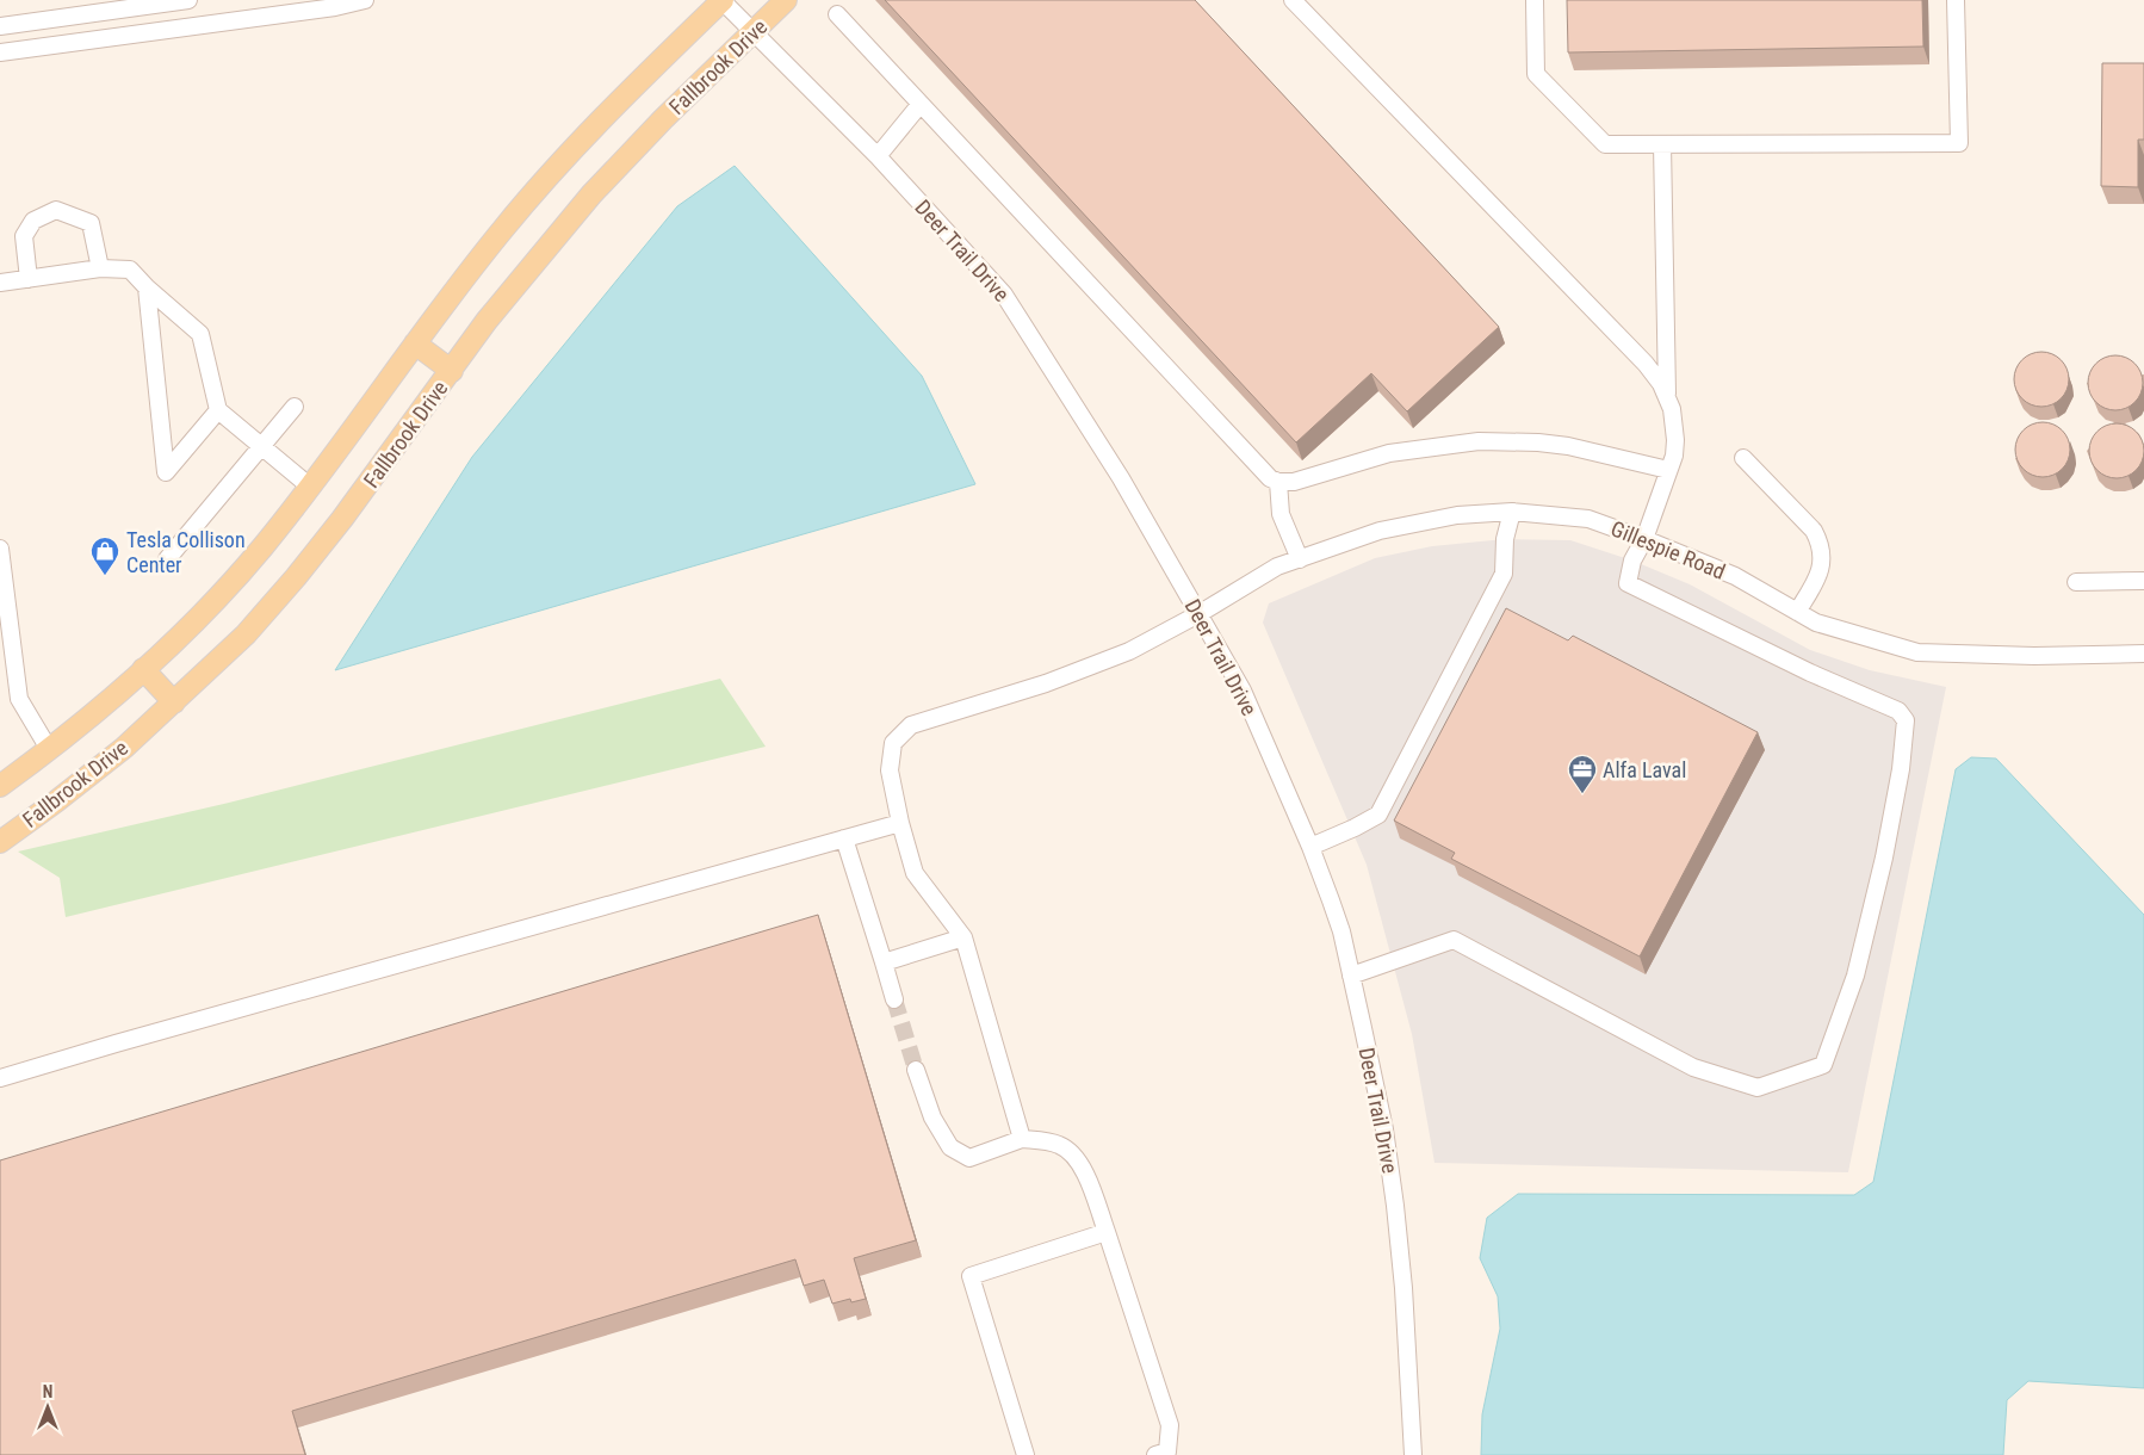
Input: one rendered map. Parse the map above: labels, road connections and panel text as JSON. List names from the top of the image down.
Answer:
{
  "streets": {
    "main road": ["Fallbrook Drive"],
    "street": ["Deer Trail Drive", "Gillespie Road"]
  },
  "crossings": [
    ["Fallbrook Drive", "Deer Trail Drive"],
    ["Deer Trail Drive", "Gillespie Road"]
  ],
  "places": {
    "shop": ["Tesla Collison Center"],
    "office": ["Alfa Laval"]
  },
  "north": "top"
}
